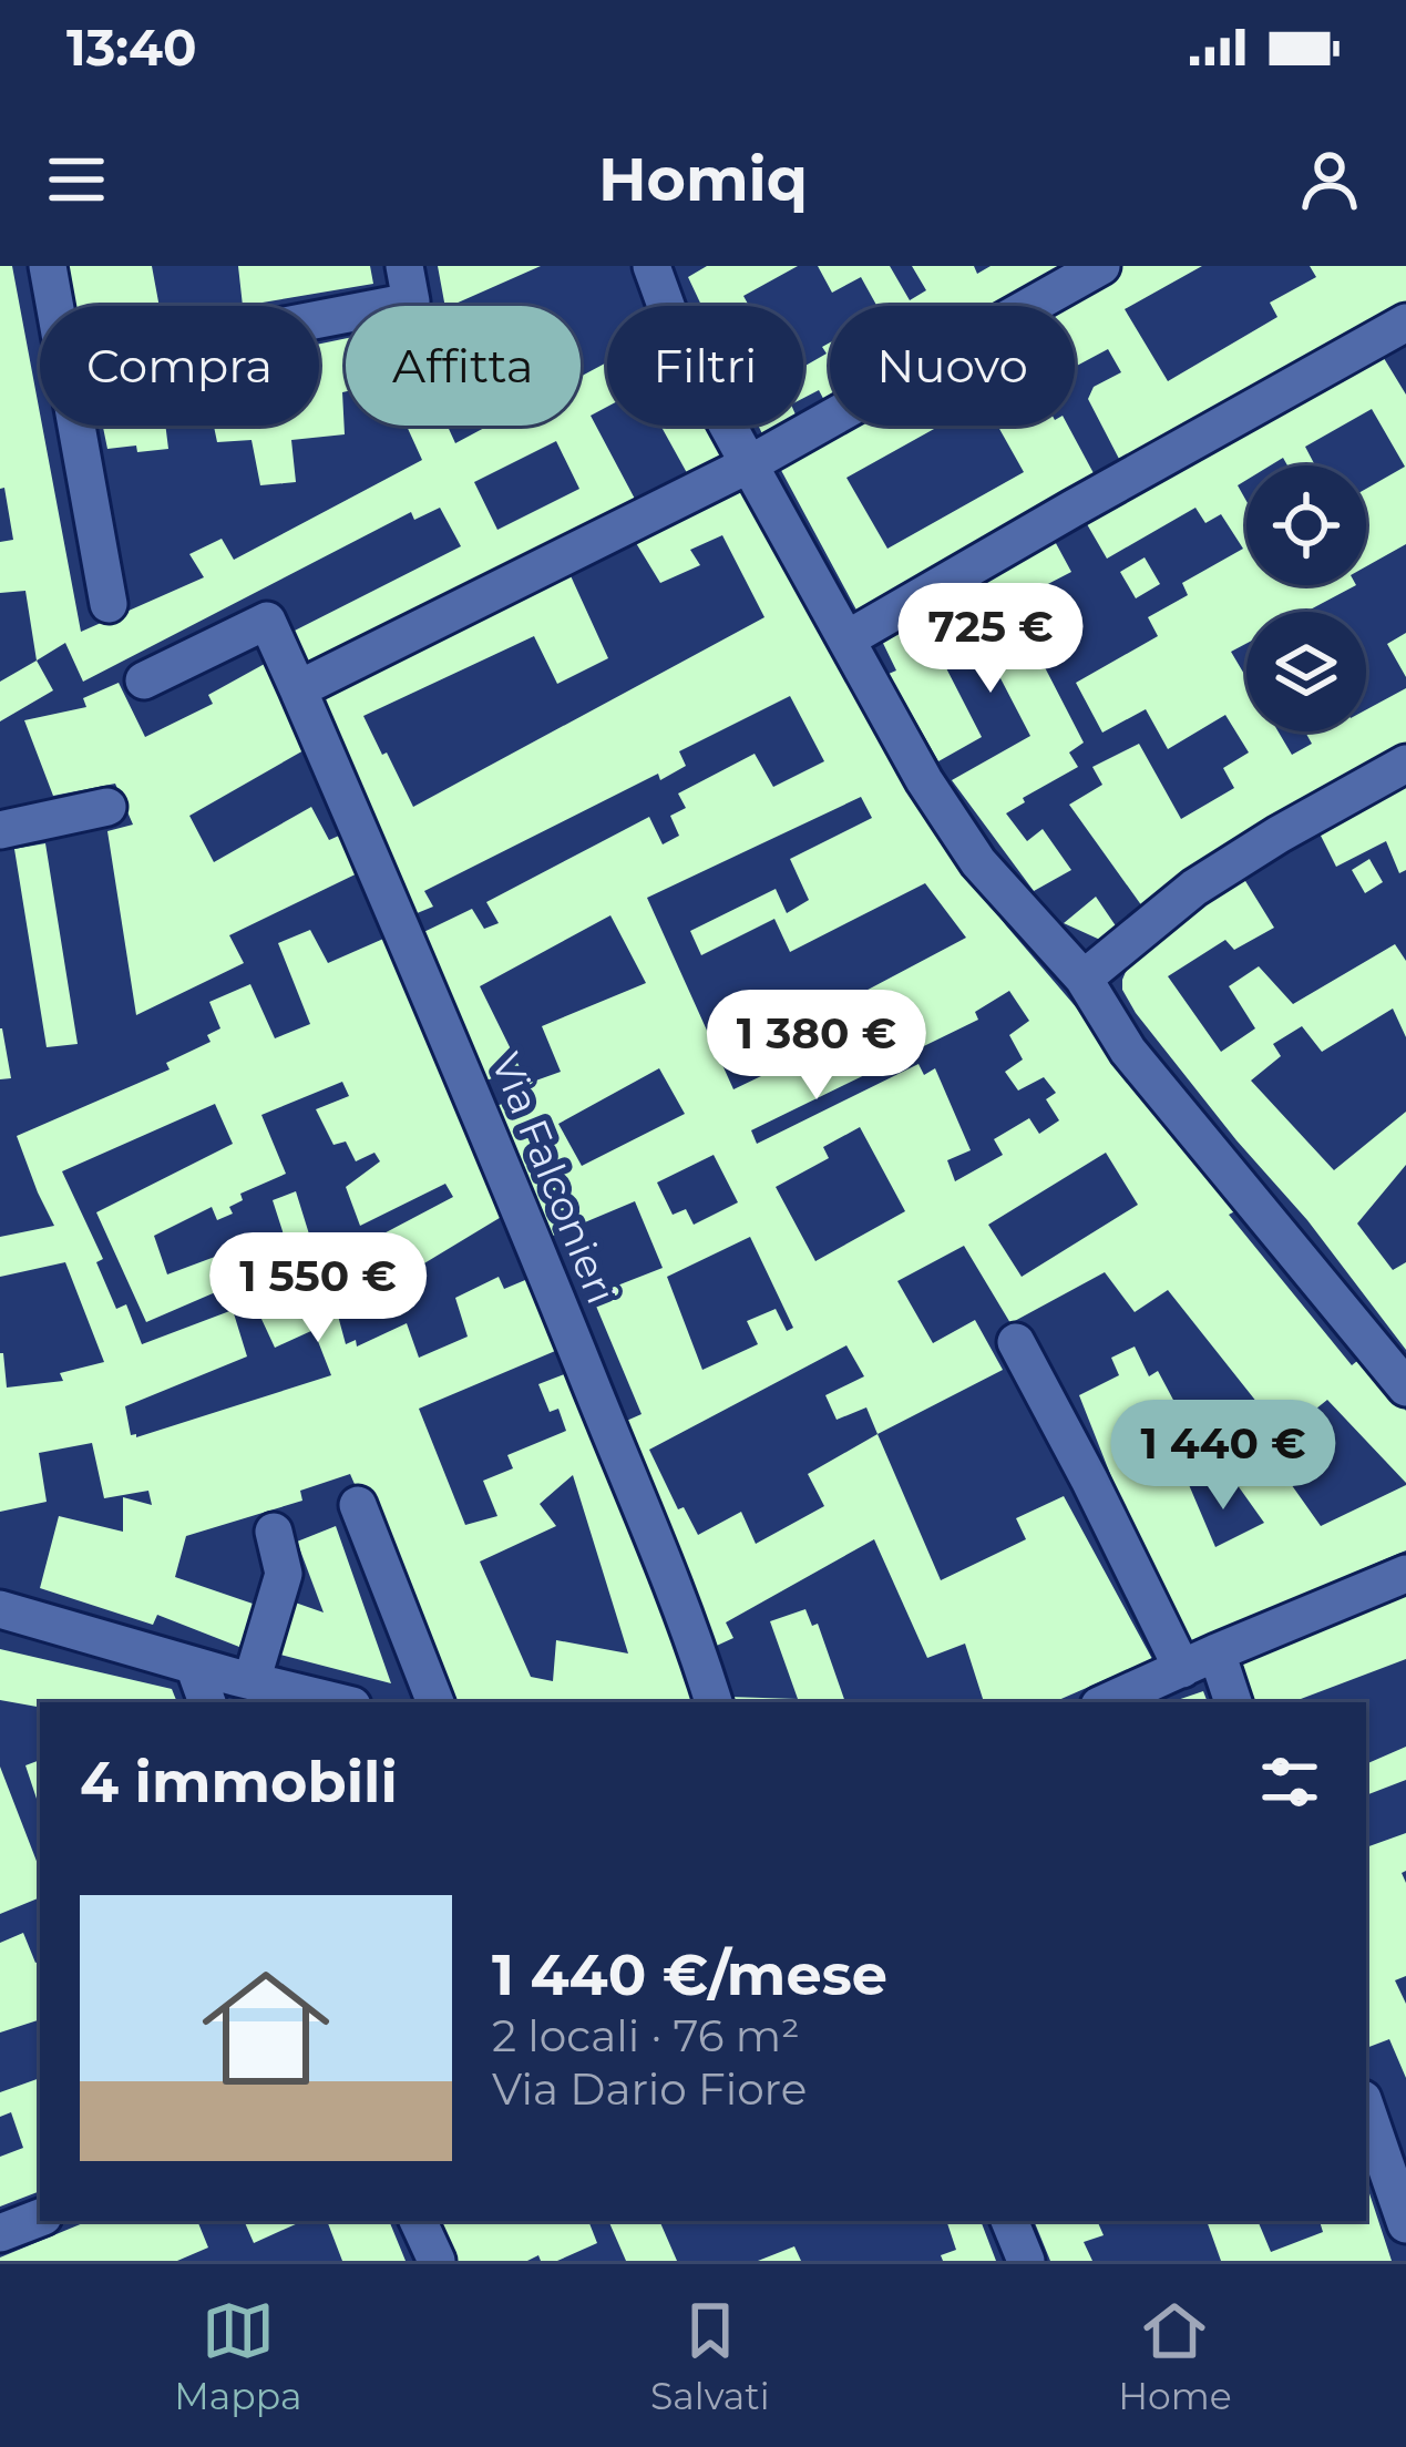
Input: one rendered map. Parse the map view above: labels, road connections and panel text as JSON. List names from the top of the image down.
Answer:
{
  "streets": {
    "street": ["Via Falconieri"]
  },
  "page": {
    "status": "13:40",
    "header": "Homiq",
    "chip": [
      "Compra",
      "Affitta",
      "Filtri",
      "Nuovo"
    ],
    "price": [
      "725 €",
      "1 380 €",
      "1 550 €",
      "1 440 €"
    ],
    "heading": "4 immobili",
    "list": [
      {
        "name": "1 440 €/mese",
        "note": "2 locali · 76 m² · Via Dario Fiore"
      }
    ],
    "tabs": ["Mappa", "Salvati", "Home"]
  }
}
